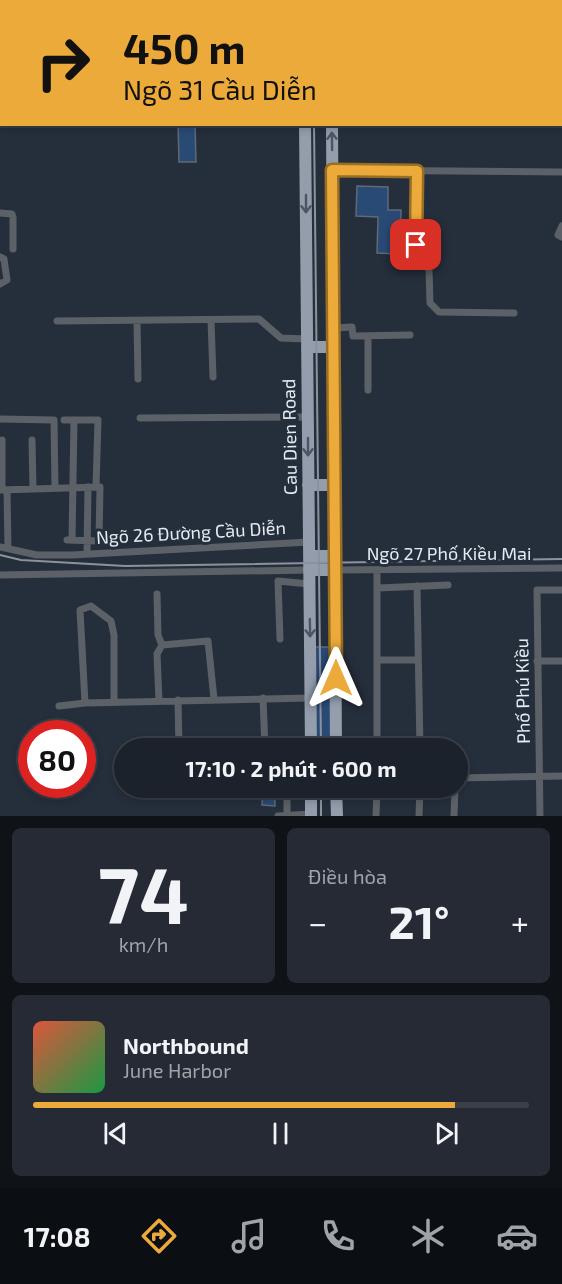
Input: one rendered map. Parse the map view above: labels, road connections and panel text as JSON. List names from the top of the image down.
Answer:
{
  "streets": {
    "highway": ["Cau Dien Road"],
    "street": ["Ngõ 26 Đường Cầu Diễn", "Ngõ 27 Phố Kiều Mai", "Phố Phú Kiều"]
  },
  "crossings": [
    ["Cau Dien Road", "Ngõ 26 Đường Cầu Diễn"]
  ],
  "page": {
    "turn": ["450 m", "Ngõ 31 Cầu Diễn"],
    "limit": "80",
    "trip": "17:10 · 2 phút · 600 m",
    "tile": [
      ["74", "km/h"],
      "Điều hòa"
    ],
    "heat": ["−", "21°", "+"],
    "song": ["Northbound", "June Harbor"],
    "tabs": "17:08"
  }
}
